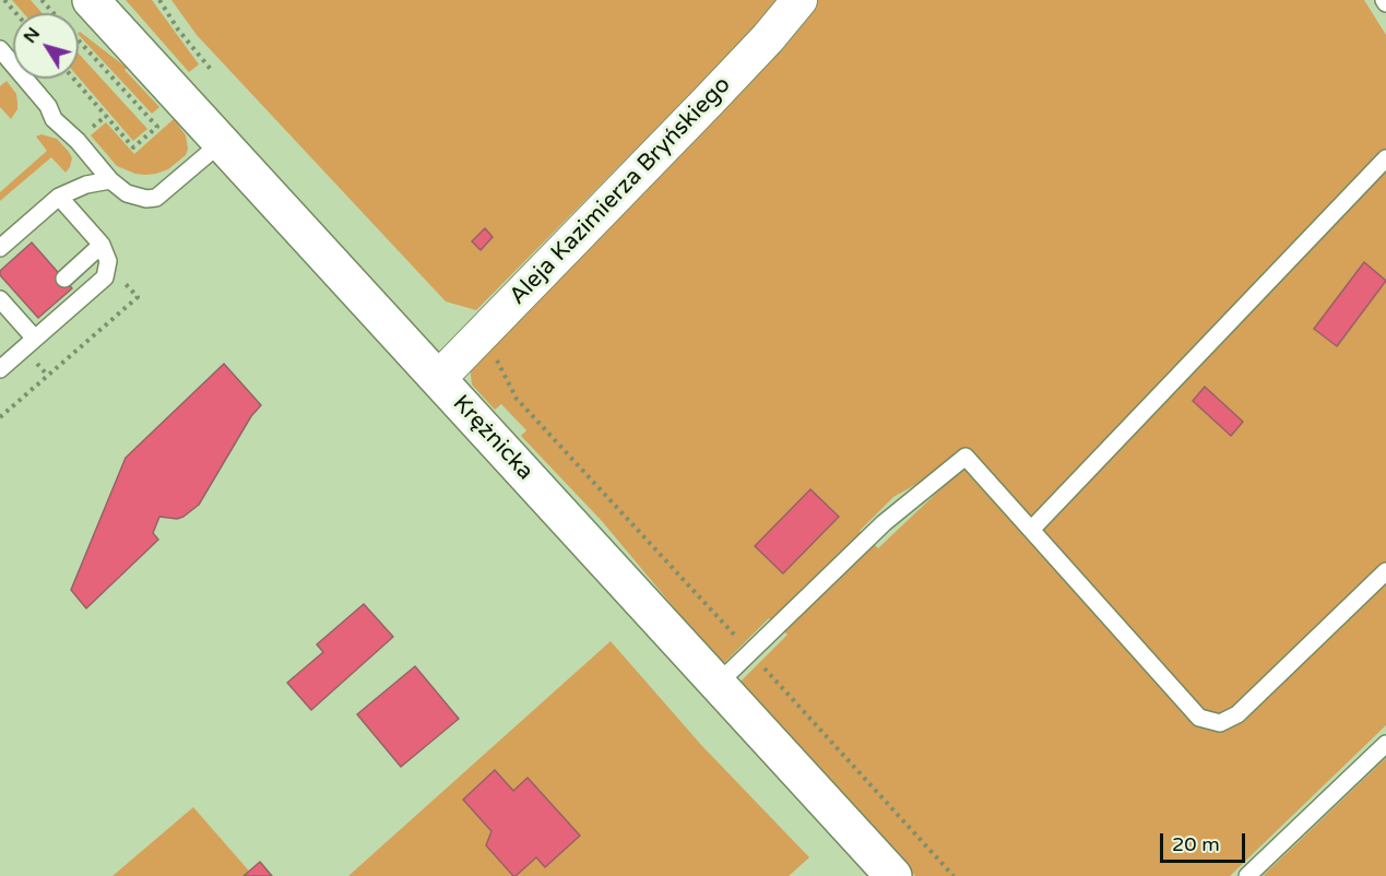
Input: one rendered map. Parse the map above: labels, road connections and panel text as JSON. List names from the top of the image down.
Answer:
{
  "streets": {
    "street": ["Aleja Kazimierza Bryńskiego", "Krężnicka"]
  },
  "crossings": [
    ["Aleja Kazimierza Bryńskiego", "Krężnicka"]
  ],
  "scale_bar": "20 m",
  "north": "top left"
}
